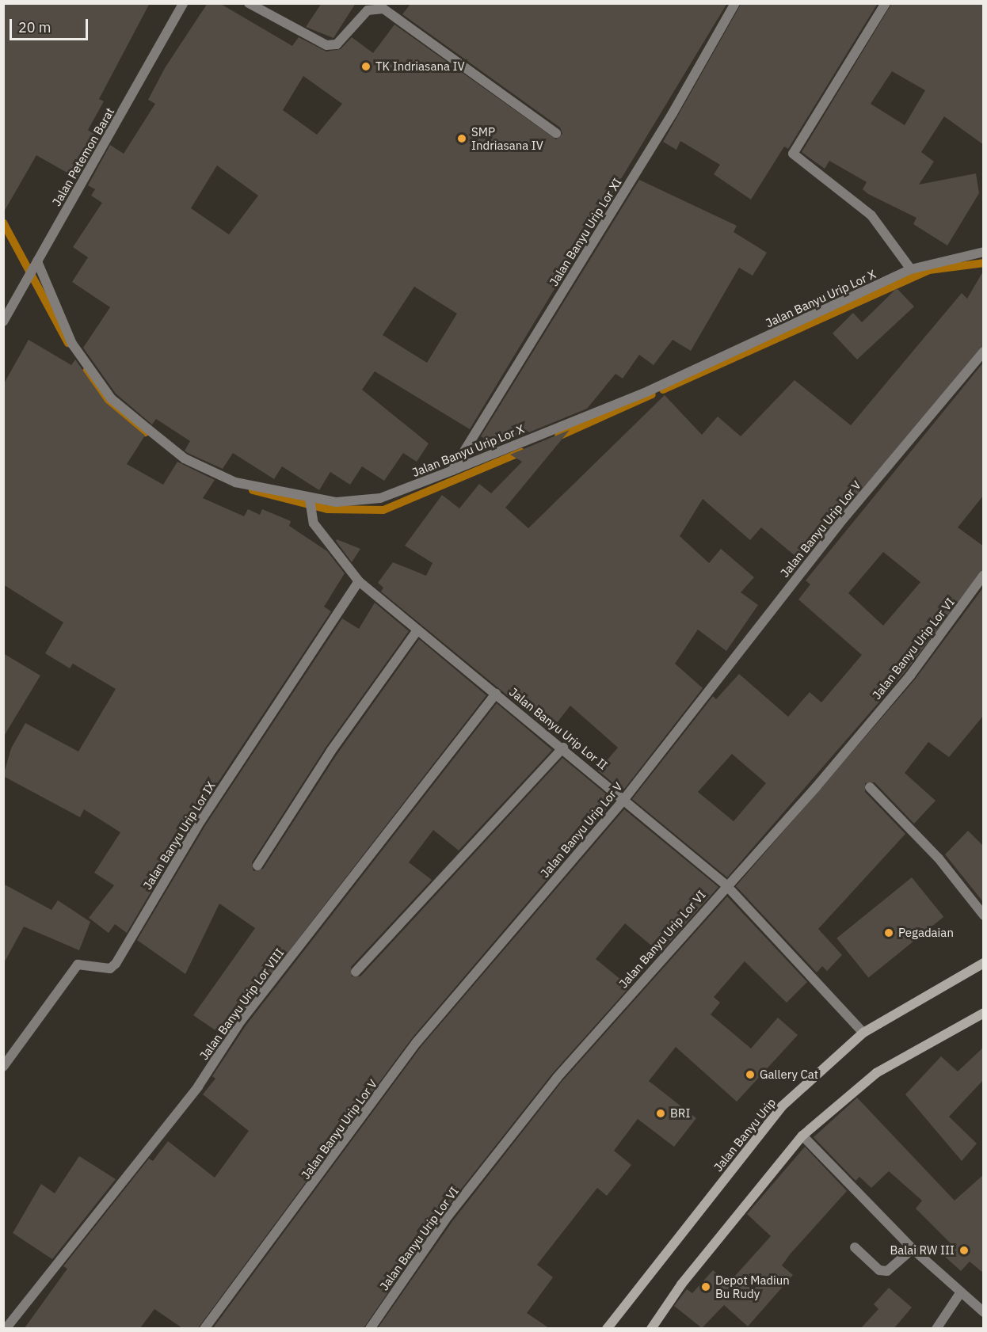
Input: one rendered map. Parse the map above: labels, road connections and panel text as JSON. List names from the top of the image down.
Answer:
{
  "streets": {
    "main road": ["Jalan Banyu Urip"],
    "street": [
      "Jalan Petemon Barat",
      "Jalan Banyu Urip Lor XI",
      "Jalan Banyu Urip Lor X",
      "Jalan Banyu Urip Lor V",
      "Jalan Banyu Urip Lor VI",
      "Jalan Banyu Urip Lor II",
      "Jalan Banyu Urip Lor IX",
      "Jalan Banyu Urip Lor VIII"
    ]
  },
  "crossings": [
    ["Jalan Petemon Barat", "Jalan Banyu Urip Lor X"],
    ["Jalan Banyu Urip Lor XI", "Jalan Banyu Urip Lor X"],
    ["Jalan Banyu Urip Lor X", "Jalan Banyu Urip Lor II"],
    ["Jalan Banyu Urip Lor V", "Jalan Banyu Urip Lor II"],
    ["Jalan Banyu Urip Lor VI", "Jalan Banyu Urip Lor II"],
    ["Jalan Banyu Urip Lor II", "Jalan Banyu Urip Lor IX"],
    ["Jalan Banyu Urip Lor II", "Jalan Banyu Urip Lor VIII"],
    ["Jalan Banyu Urip Lor II", "Jalan Banyu Urip"]
  ],
  "places": [
    "TK Indriasana IV",
    "SMP Indriasana IV",
    "Pegadaian",
    "Gallery Cat",
    "BRI",
    "Balai RW III",
    "Depot Madiun Bu Rudy"
  ],
  "scale_bar": "20 m"
}
